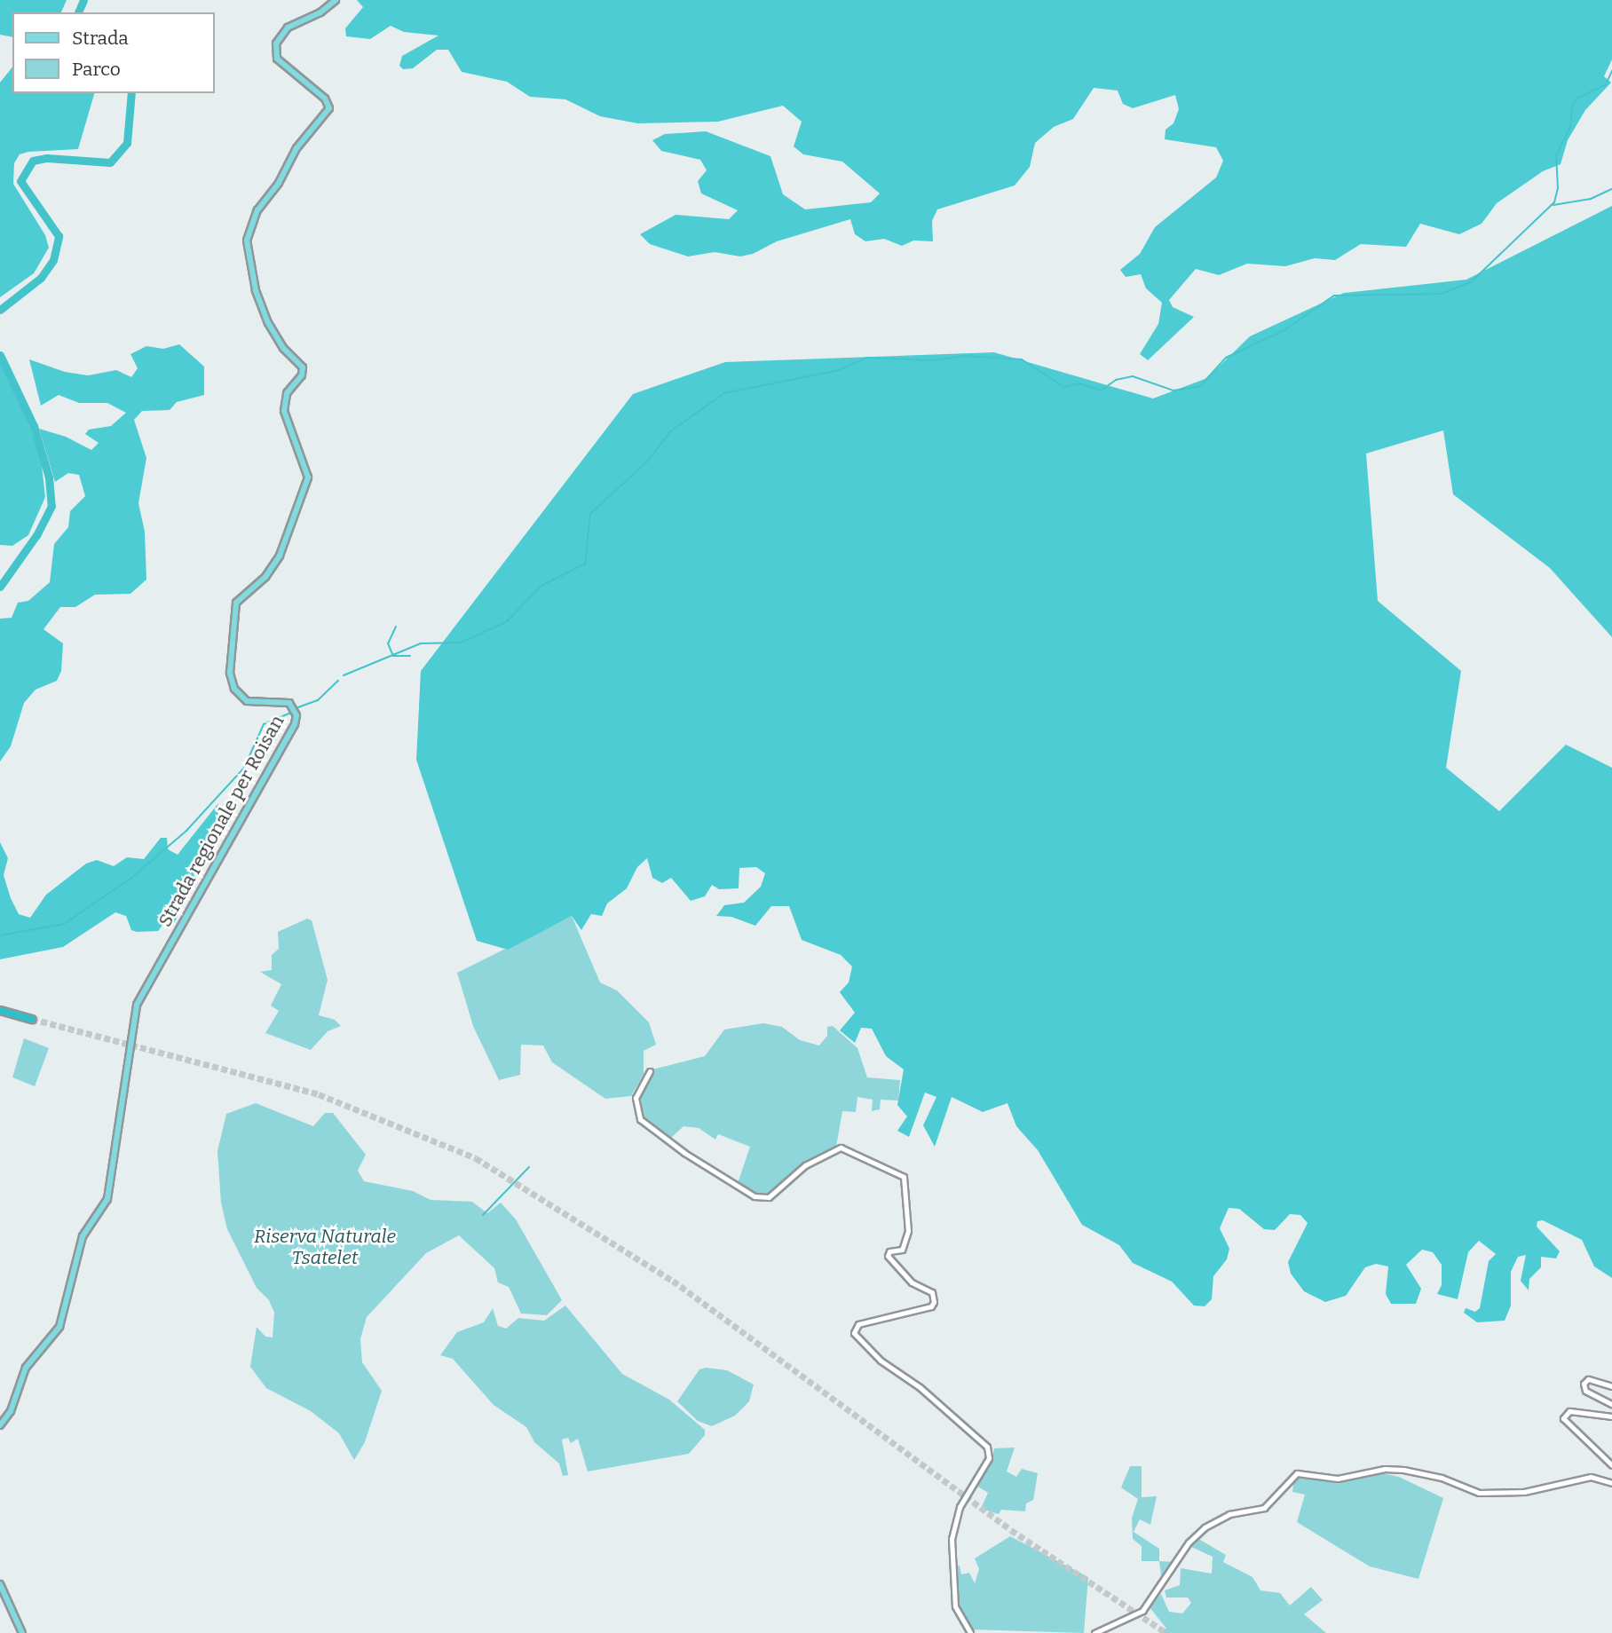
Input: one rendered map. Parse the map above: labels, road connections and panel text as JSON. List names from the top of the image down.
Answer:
{
  "streets": {
    "main road": ["Strada regionale per Roisan"]
  },
  "parks": ["Riserva Naturale Tsatelet"],
  "legend": ["Strada", "Parco"]
}
